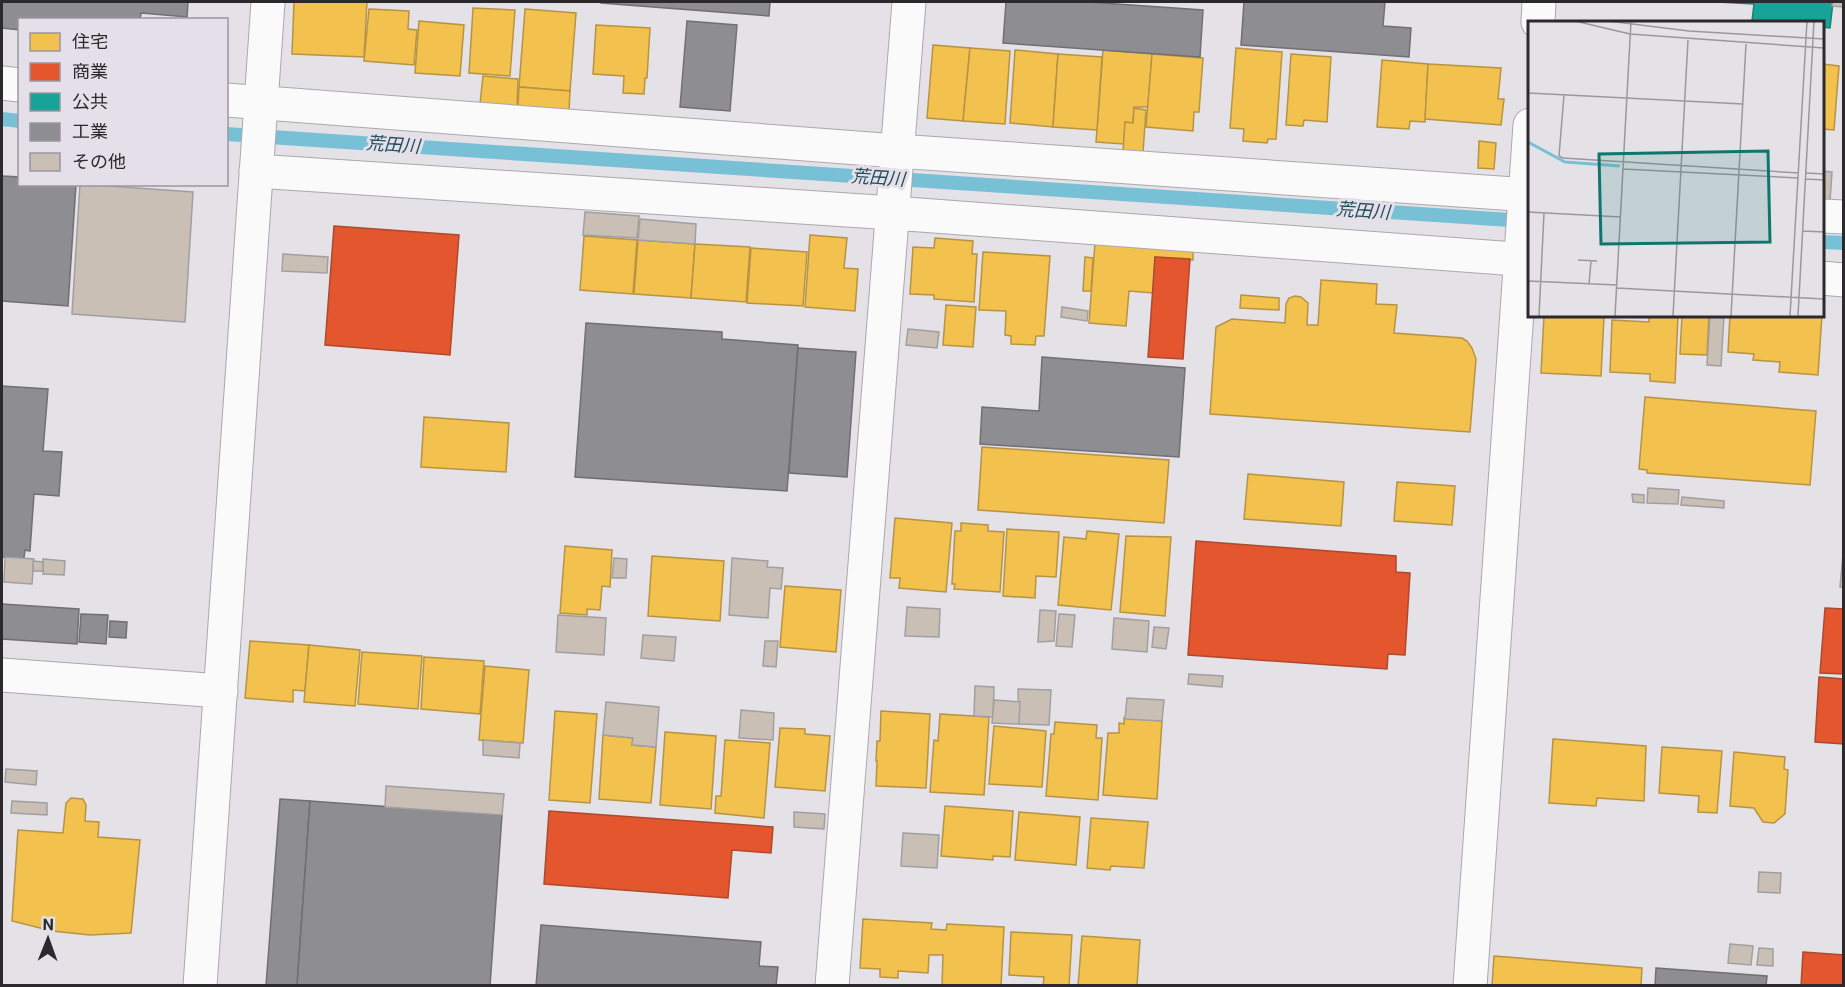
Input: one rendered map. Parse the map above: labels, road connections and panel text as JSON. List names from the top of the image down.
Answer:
{
  "water": ["荒田川"],
  "legend": [
    "住宅",
    "商業",
    "公共",
    "工業",
    "その他"
  ],
  "north": "top"
}
